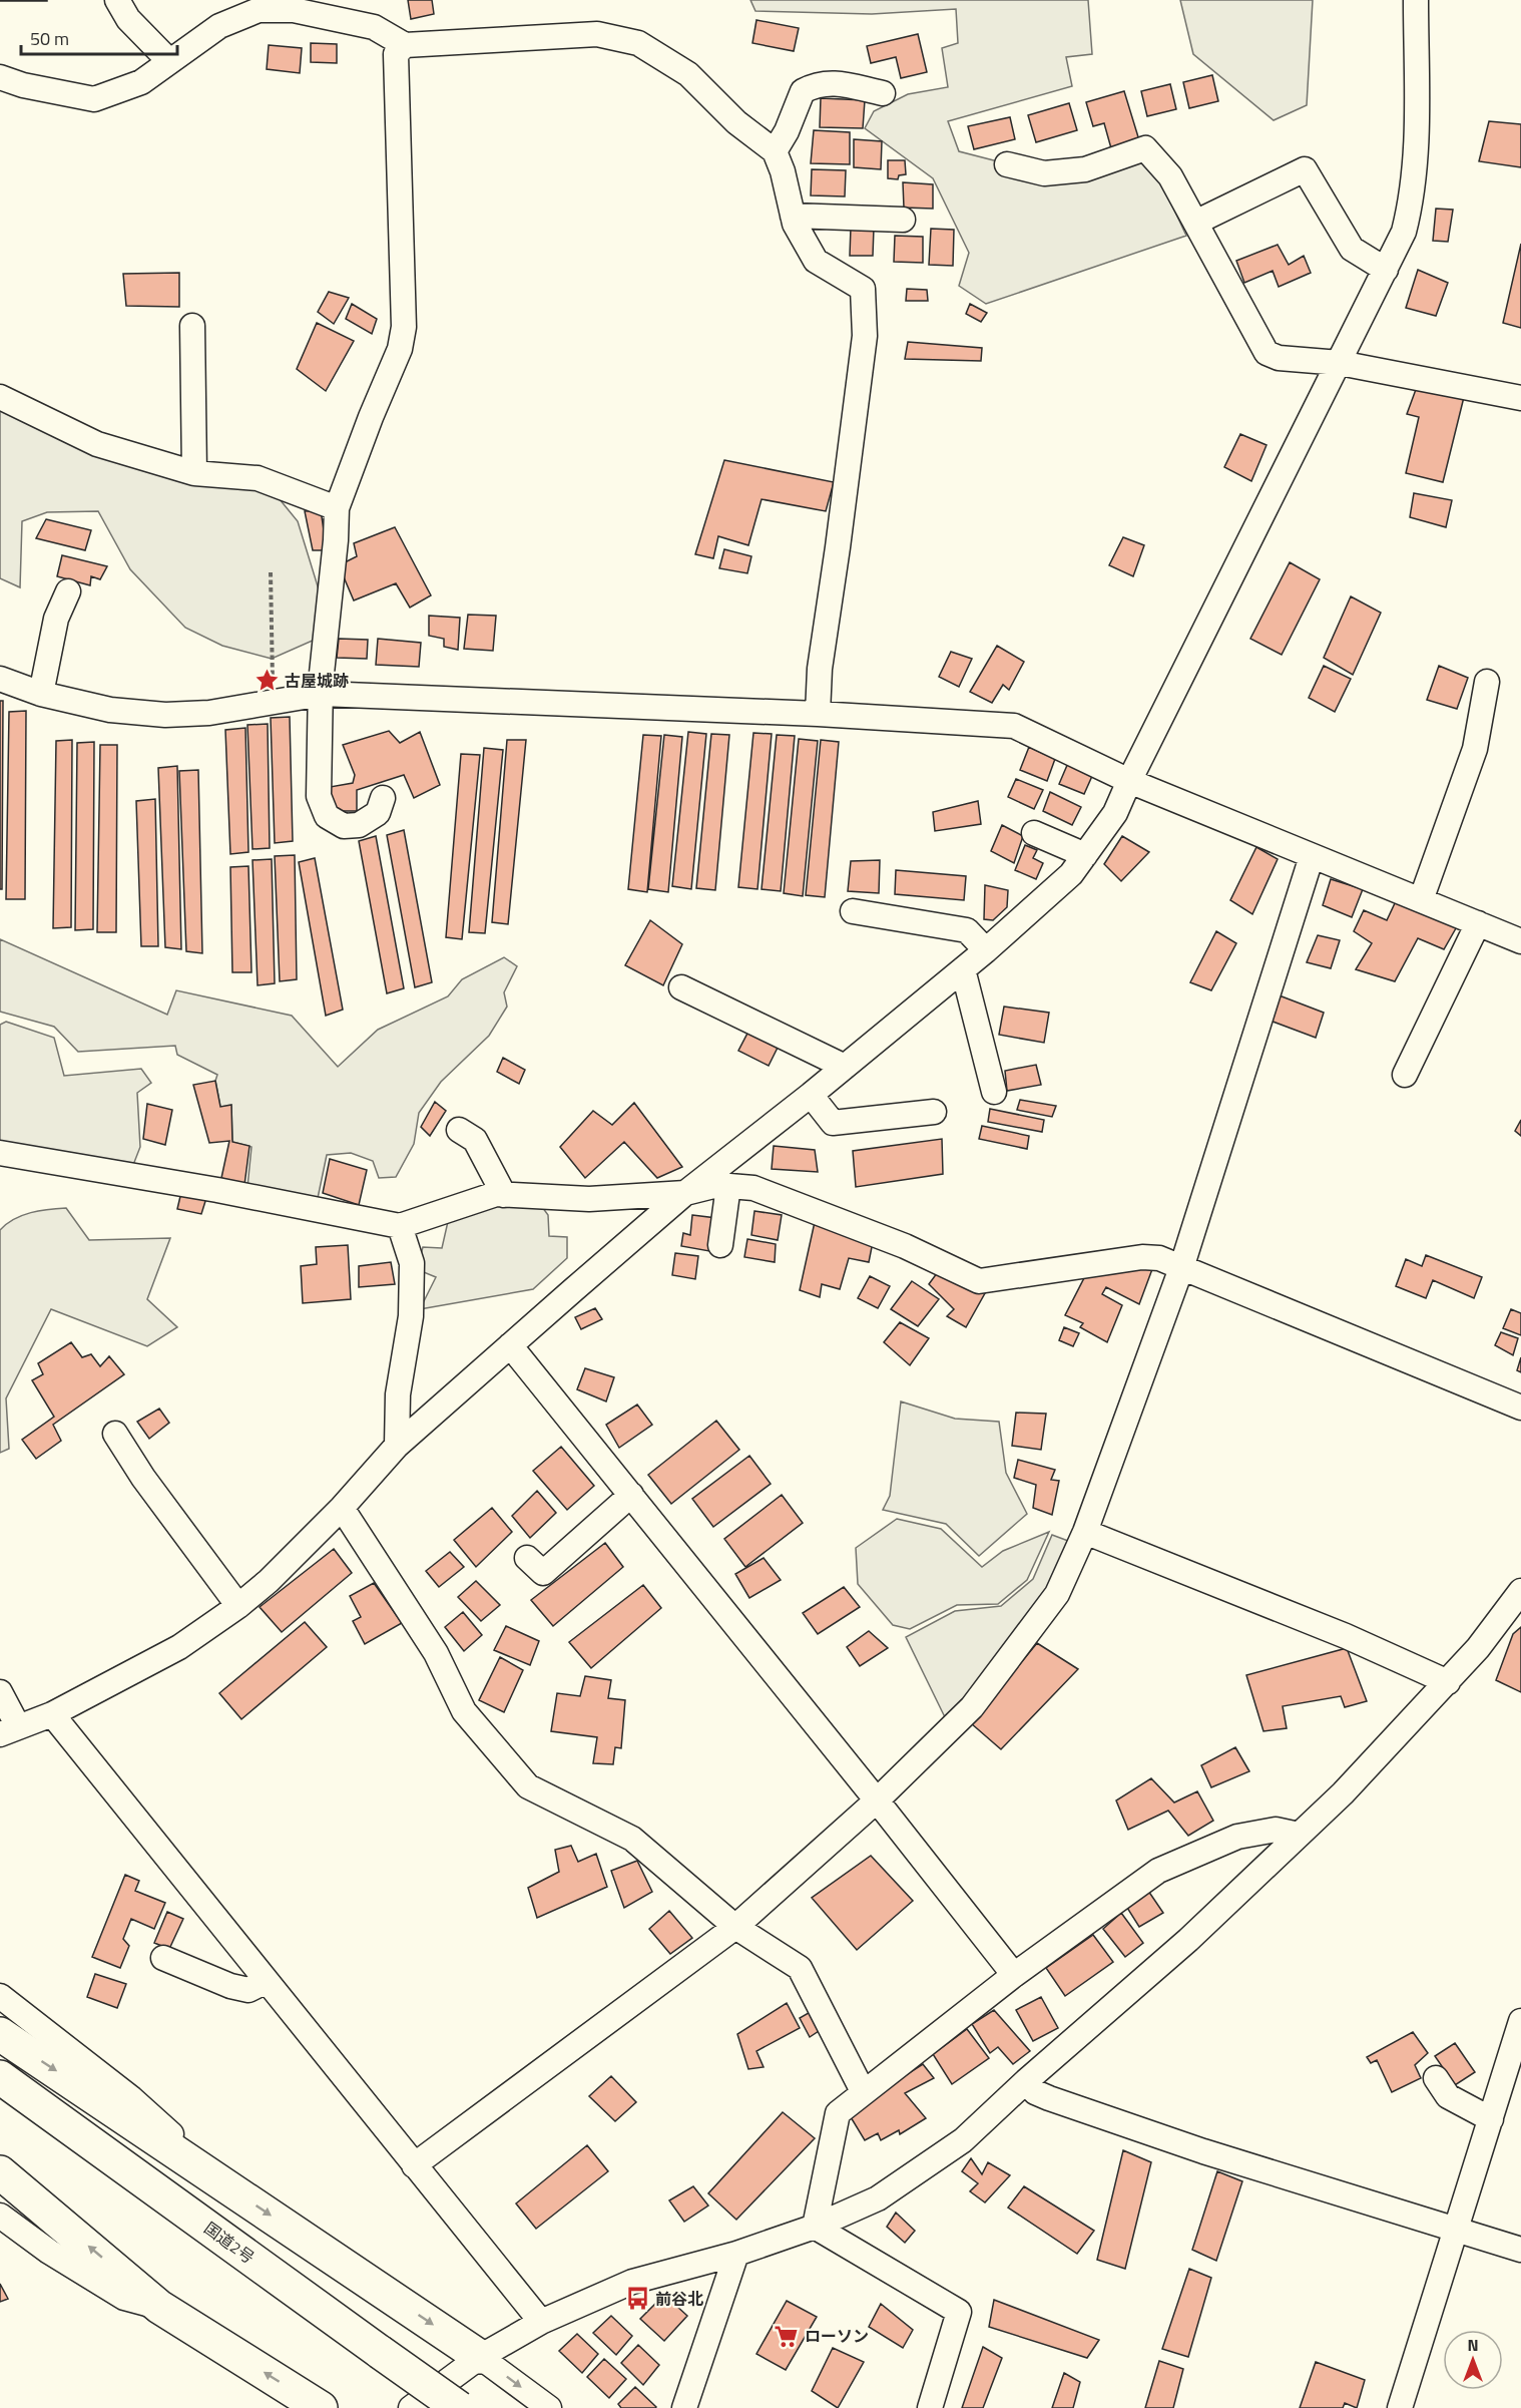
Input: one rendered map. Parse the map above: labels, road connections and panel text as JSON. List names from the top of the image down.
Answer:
{
  "streets": {
    "highway": ["国道2号"]
  },
  "places": {
    "place": ["古屋城跡"],
    "bus stop": ["前谷北"],
    "supermarket": ["ローソン"]
  },
  "scale_bar": "50 m",
  "north": "top"
}
